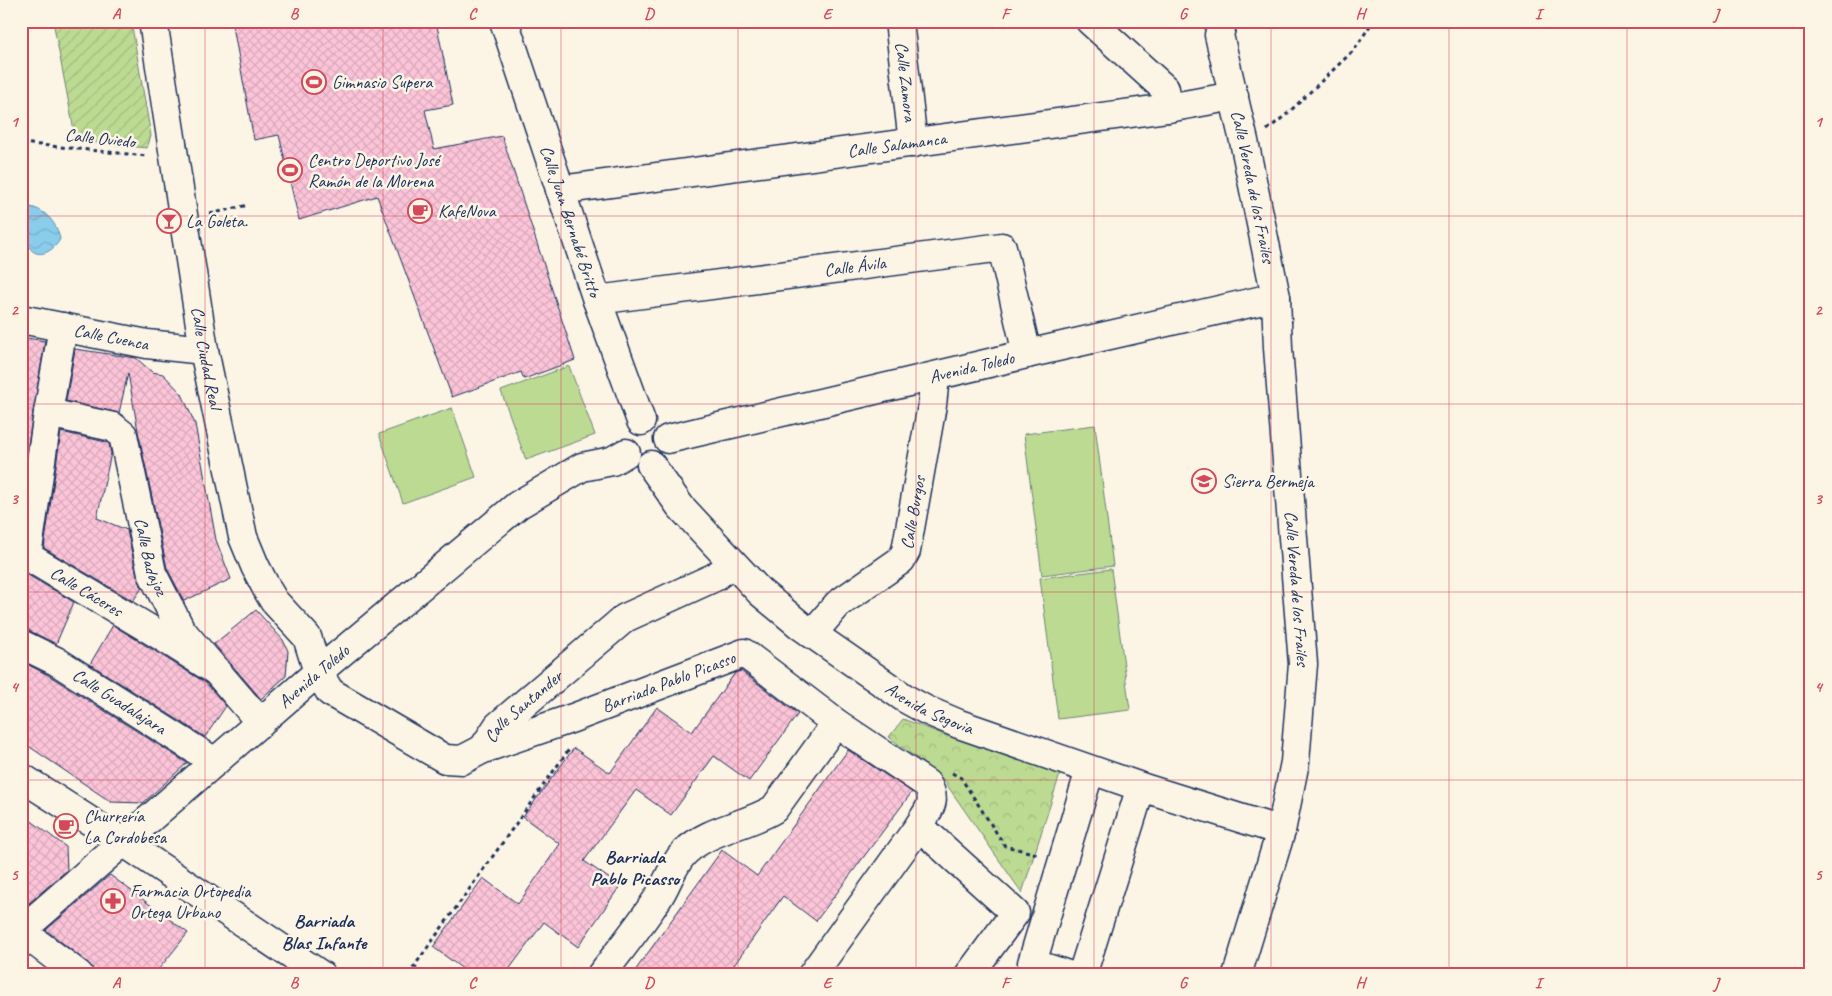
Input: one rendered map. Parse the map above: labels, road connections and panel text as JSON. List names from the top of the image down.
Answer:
{
  "streets": {
    "street": [
      "Calle Zamora",
      "Calle Salamanca",
      "Calle Vereda de los Frailes",
      "Calle Juan Bernabé Britto",
      "Calle Ávila",
      "Calle Cuenca",
      "Calle Ciudad Real",
      "Avenida Toledo",
      "Calle Burgos",
      "Calle Badajoz",
      "Calle Cáceres",
      "Barriada Pablo Picasso",
      "Calle Guadalajara",
      "Avenida Segovia",
      "Calle Santander"
    ],
    "path": ["Calle Oviedo"]
  },
  "crossings": [
    ["Calle Zamora", "Calle Salamanca"],
    ["Calle Oviedo", "Calle Ciudad Real"],
    ["Calle Salamanca", "Calle Vereda de los Frailes"],
    ["Calle Salamanca", "Calle Juan Bernabé Britto"],
    ["Calle Vereda de los Frailes", "Avenida Toledo"],
    ["Calle Vereda de los Frailes", "Avenida Segovia"],
    ["Calle Juan Bernabé Britto", "Calle Ávila"],
    ["Calle Juan Bernabé Britto", "Avenida Toledo"],
    ["Calle Juan Bernabé Britto", "Avenida Segovia"],
    ["Calle Ávila", "Avenida Toledo"],
    ["Calle Cuenca", "Calle Ciudad Real"],
    ["Calle Cuenca", "Calle Cáceres"],
    ["Calle Ciudad Real", "Avenida Toledo"],
    ["Calle Ciudad Real", "Calle Santander"],
    ["Avenida Toledo", "Calle Burgos"],
    ["Avenida Toledo", "Calle Badajoz"],
    ["Avenida Toledo", "Calle Guadalajara"],
    ["Avenida Toledo", "Avenida Segovia"],
    ["Avenida Toledo", "Calle Santander"],
    ["Calle Burgos", "Avenida Segovia"],
    ["Calle Badajoz", "Calle Cáceres"],
    ["Barriada Pablo Picasso", "Calle Santander"],
    ["Avenida Segovia", "Calle Santander"]
  ],
  "districts": ["Barriada Pablo Picasso", "Barriada Blas Infante"],
  "places": {
    "sports": ["Gimnasio Supera", "Centro Deportivo José Ramón de la Morena"],
    "cafe": ["KafeNova", "Churrería La Cordobesa"],
    "bar": ["La Goleta."],
    "school or university": ["Sierra Bermeja"],
    "pharmacy": ["Farmacia Ortopedia Ortega Urbano"]
  },
  "grid": {
    "columns": [
      "A",
      "B",
      "C",
      "D",
      "E",
      "F",
      "G",
      "H",
      "I",
      "J"
    ],
    "rows": [
      "1",
      "2",
      "3",
      "4",
      "5"
    ]
  }
}
